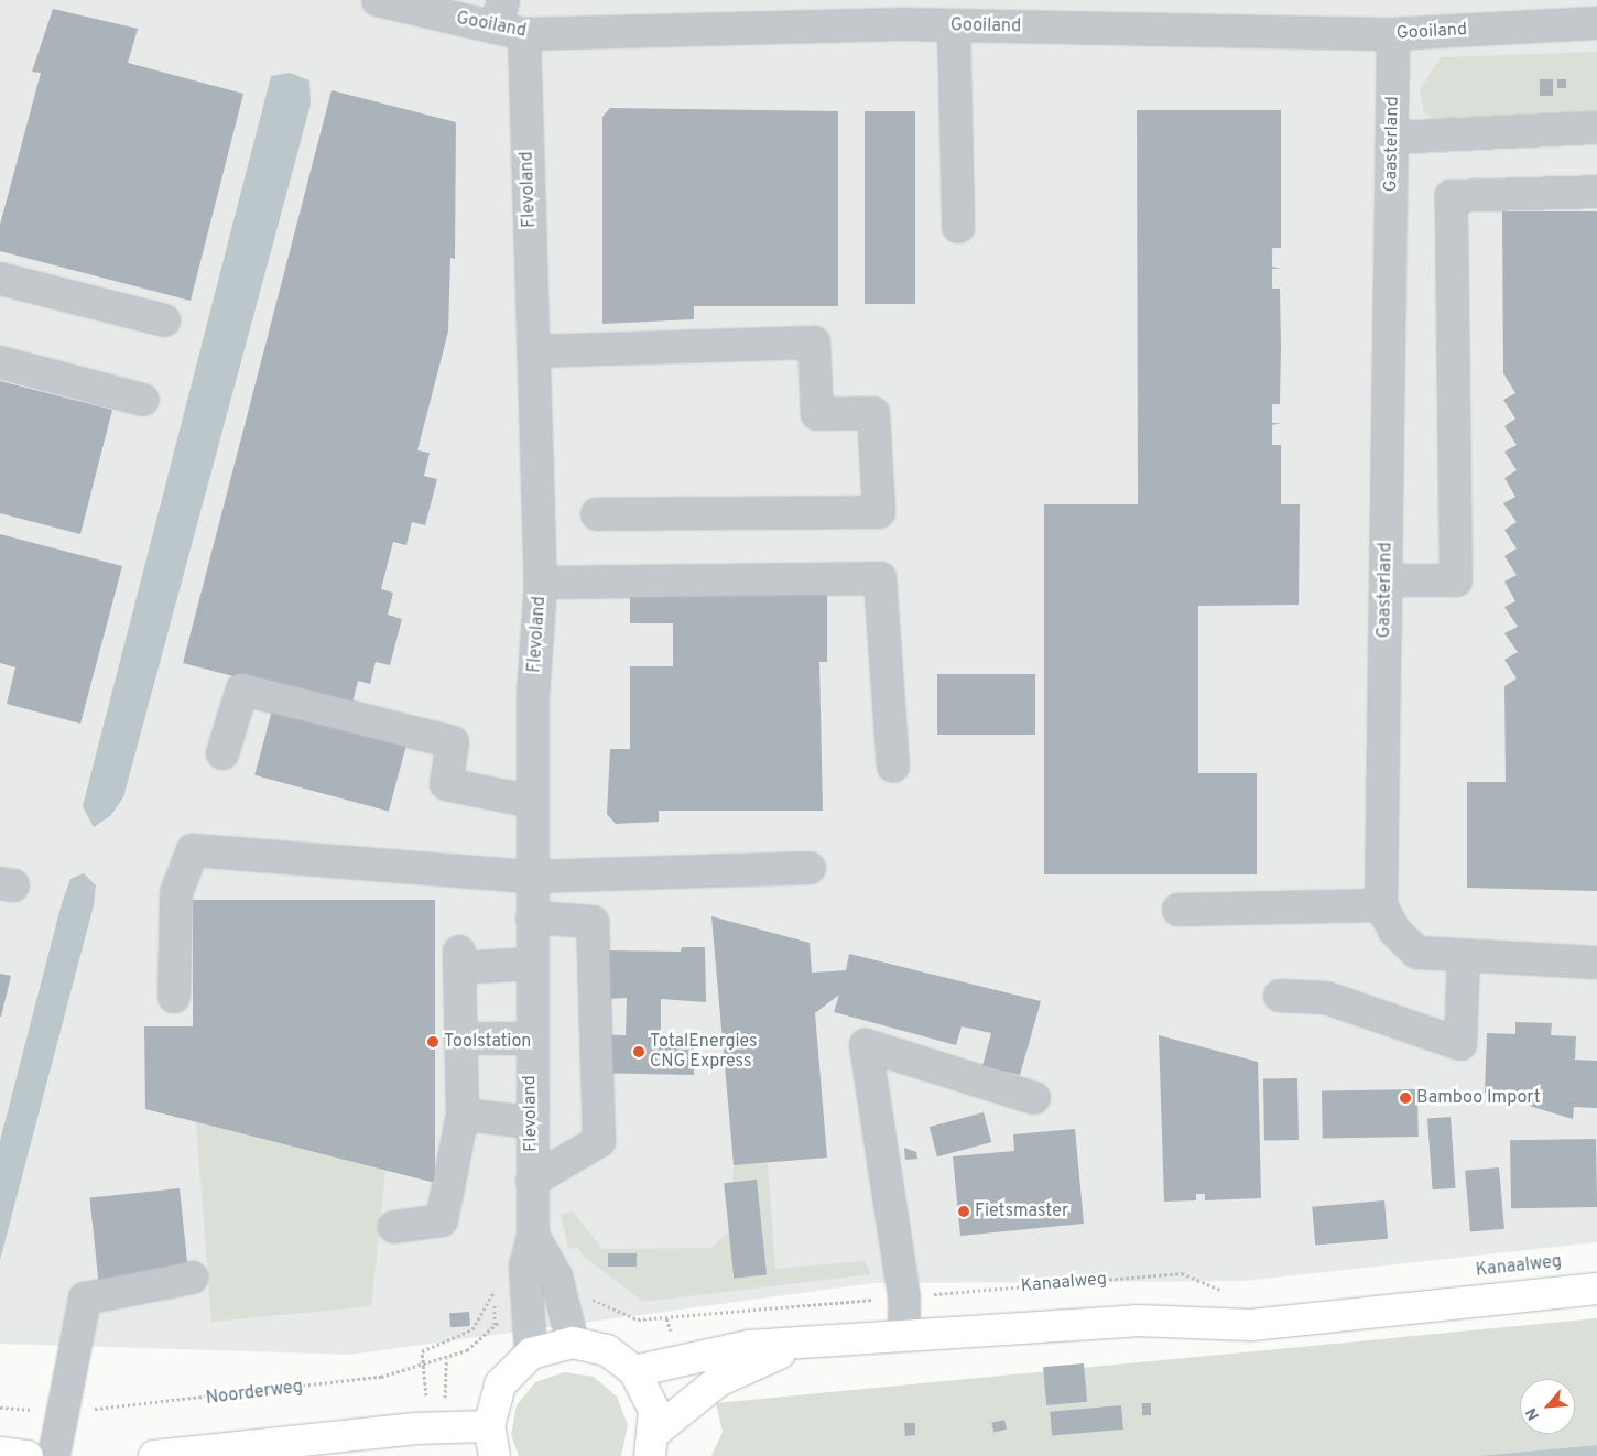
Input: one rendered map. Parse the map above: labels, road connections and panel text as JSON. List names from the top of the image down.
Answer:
{
  "streets": {
    "main road": ["Kanaalweg"],
    "street": ["Gooiland", "Gaasterland", "Flevoland"],
    "path": ["Noorderweg"]
  },
  "crossings": [
    ["Gooiland", "Gaasterland"],
    ["Gooiland", "Flevoland"],
    ["Flevoland", "Kanaalweg"]
  ],
  "places": [
    "Toolstation",
    "TotalEnergies CNG Express",
    "Bamboo Import",
    "Fietsmaster"
  ],
  "north": "bottom left"
}
